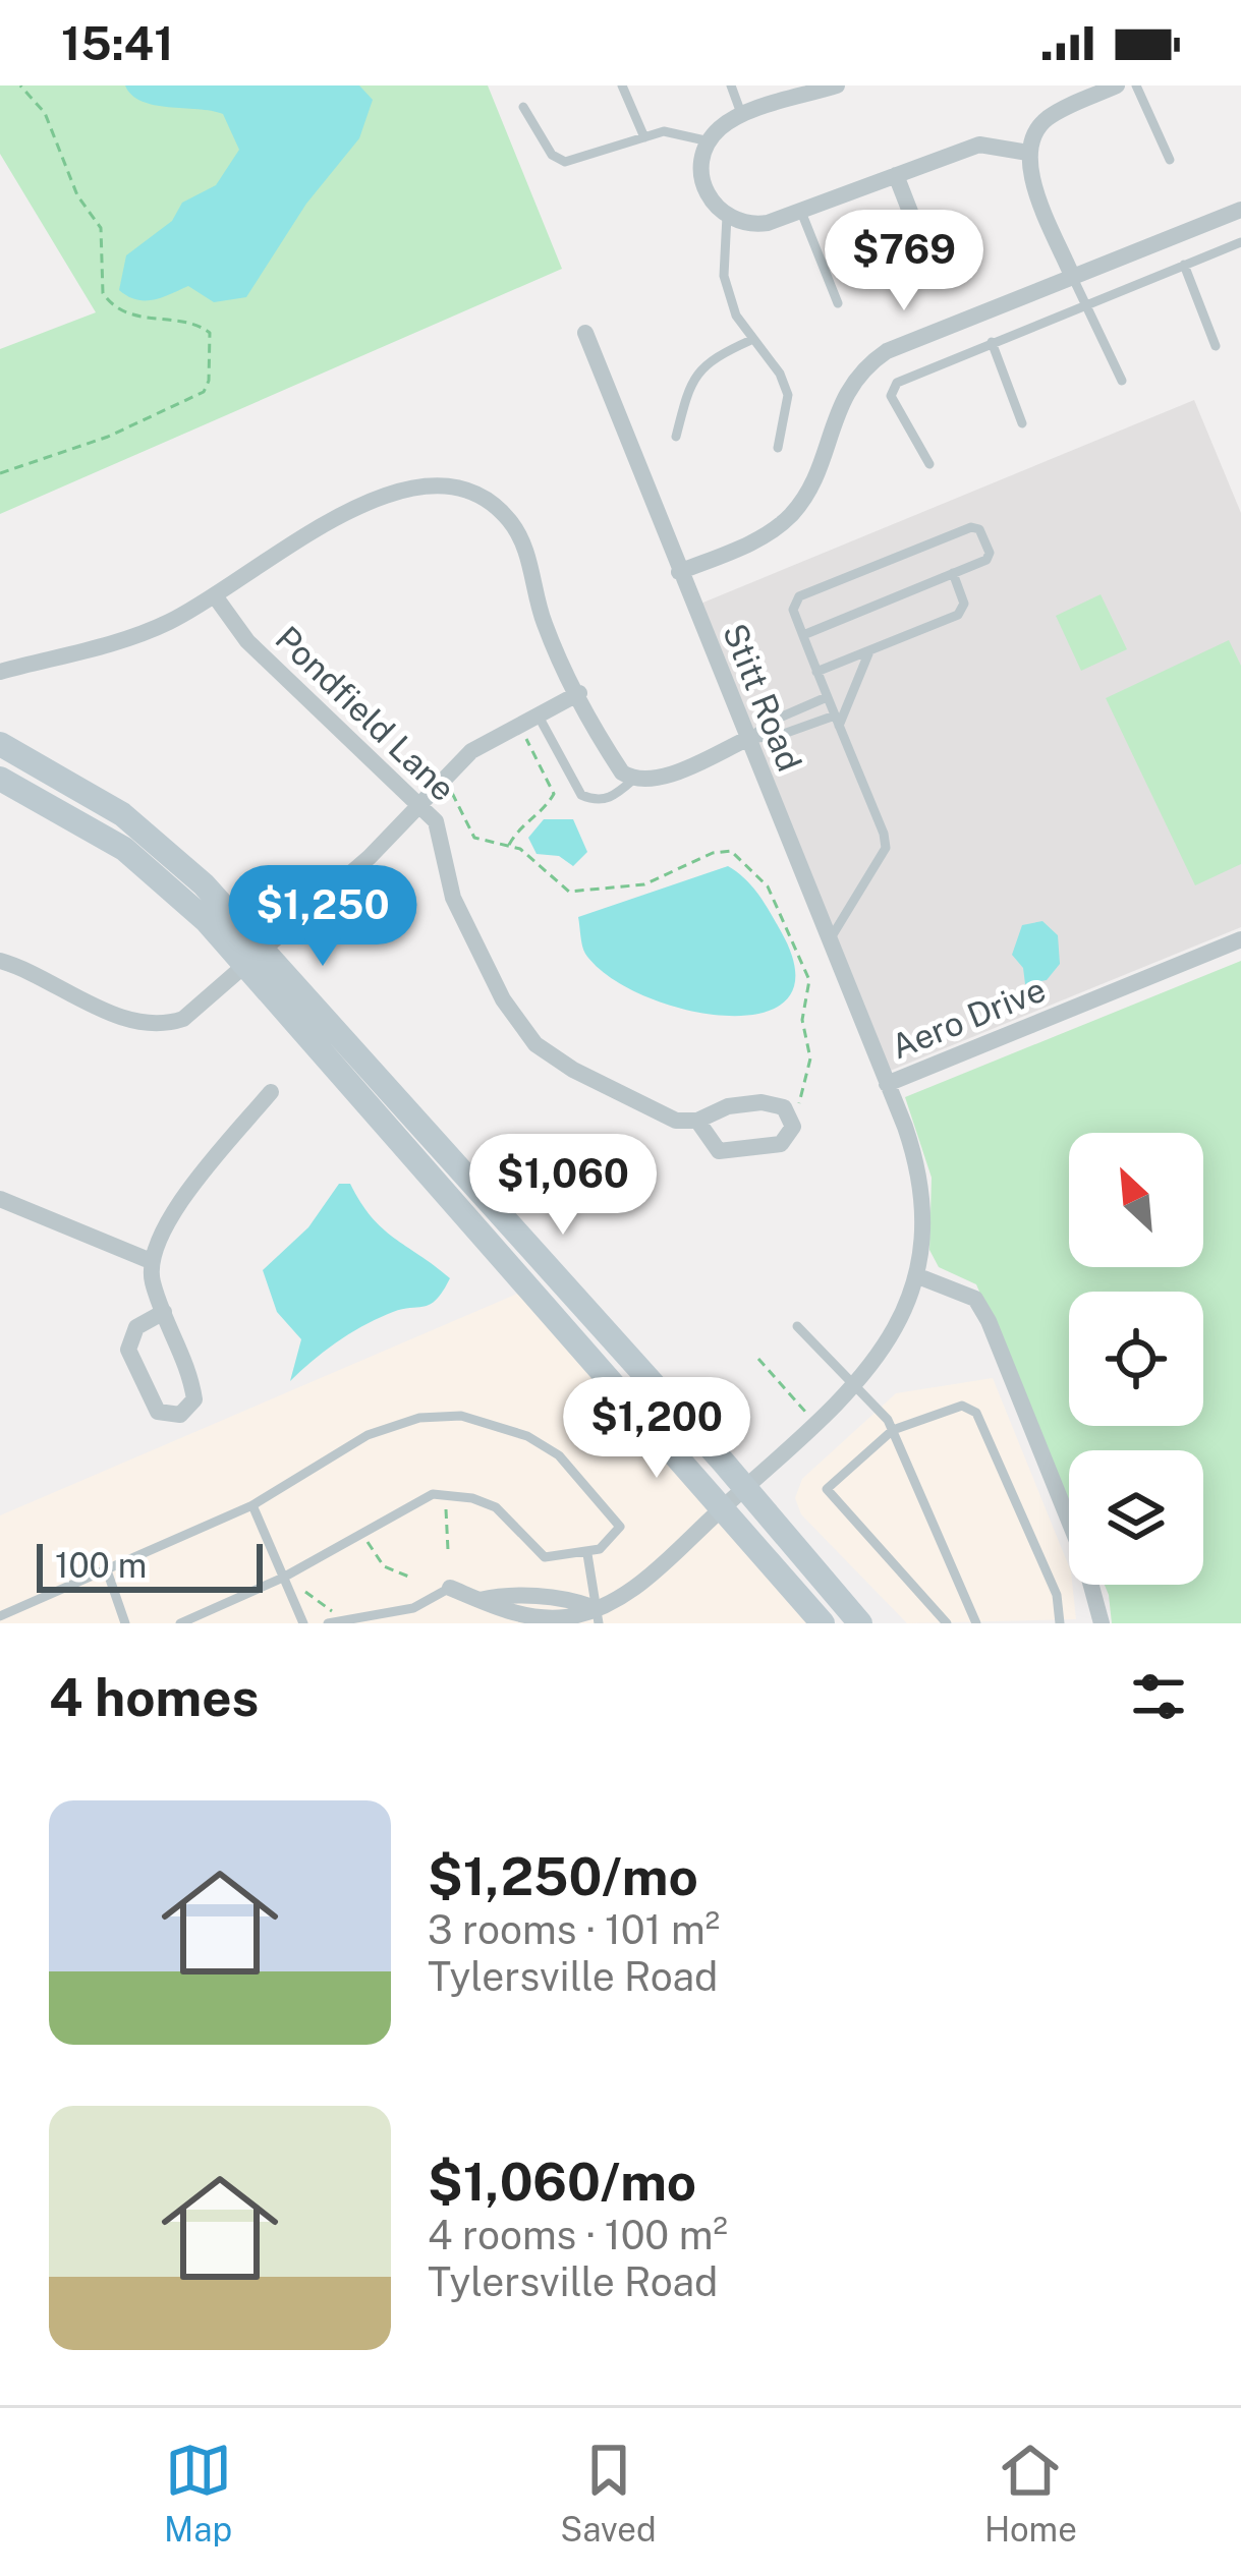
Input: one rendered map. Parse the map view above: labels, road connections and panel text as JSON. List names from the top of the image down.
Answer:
{
  "streets": {
    "street": ["Stitt Road", "Pondfield Lane", "Aero Drive"]
  },
  "crossings": [
    ["Stitt Road", "Aero Drive"]
  ],
  "scale_bar": "100 m",
  "north": "top left",
  "page": {
    "status": "15:41",
    "price": [
      "$769",
      "$1,250",
      "$1,060",
      "$1,200"
    ],
    "scale": "100 m",
    "heading": "4 homes",
    "list": [
      {
        "name": "$1,250/mo",
        "note": "3 rooms · 101 m² · Tylersville Road"
      },
      {
        "name": "$1,060/mo",
        "note": "4 rooms · 100 m² · Tylersville Road"
      }
    ],
    "tabs": ["Map", "Saved", "Home"]
  }
}
